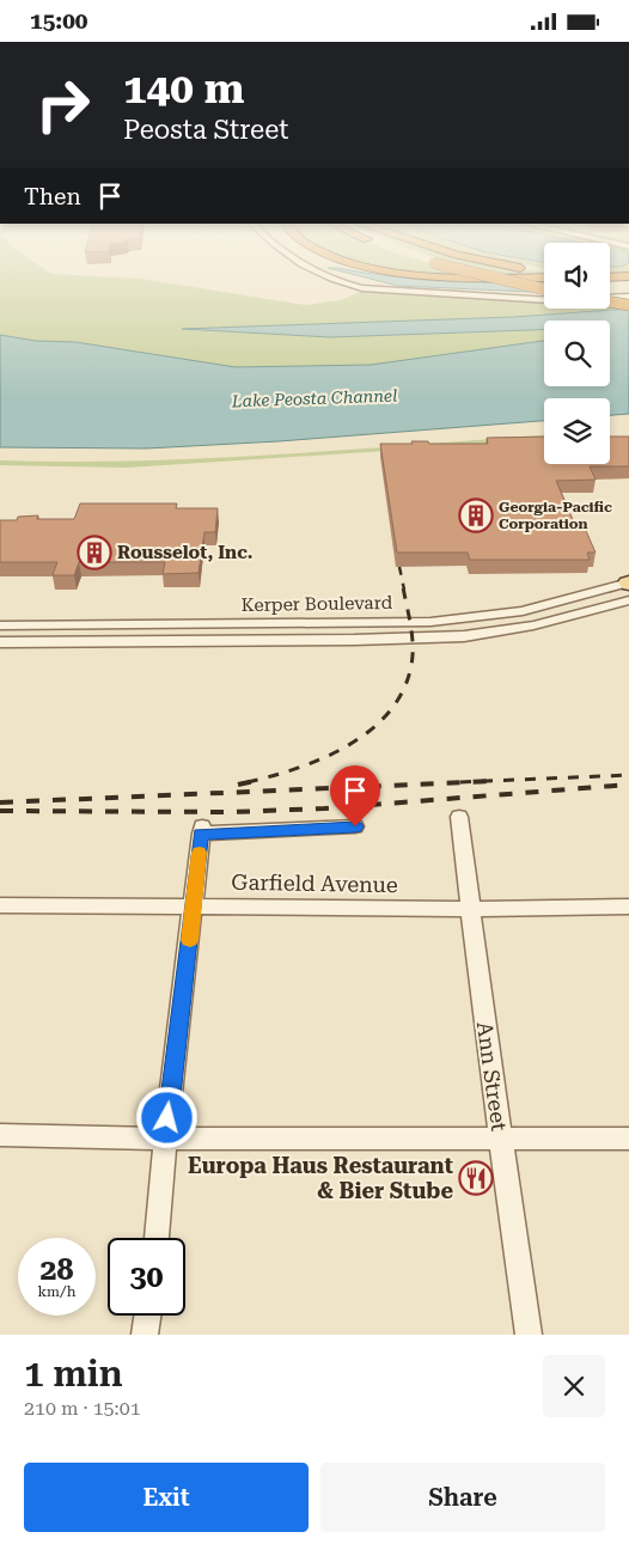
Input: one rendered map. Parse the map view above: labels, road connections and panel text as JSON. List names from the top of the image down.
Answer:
{
  "streets": {
    "street": ["Kerper Boulevard", "Garfield Avenue", "Ann Street"]
  },
  "crossings": [
    ["Garfield Avenue", "Ann Street"]
  ],
  "water": ["Lake Peosta Channel"],
  "places": {
    "building": ["Georgia-Pacific Corporation", "Rousselot, Inc."],
    "restaurant": ["Europa Haus Restaurant & Bier Stube"]
  },
  "page": {
    "status": "15:00",
    "turn": ["140 m", "Peosta Street"],
    "then": "Then",
    "speed": "28 km/h",
    "limit": "30",
    "heading": ["1 min", "210 m · 15:01"],
    "buttons": ["Exit", "Share"]
  }
}
